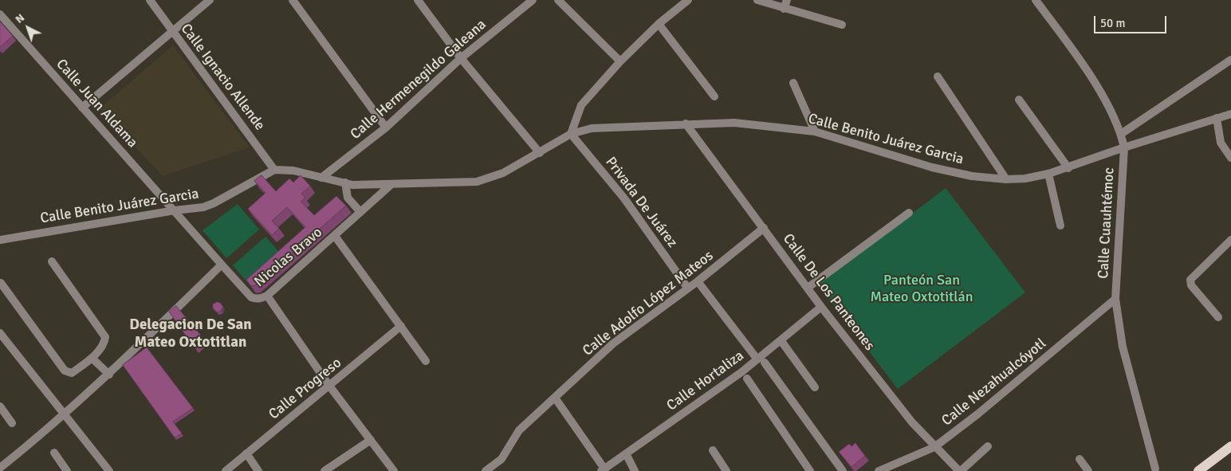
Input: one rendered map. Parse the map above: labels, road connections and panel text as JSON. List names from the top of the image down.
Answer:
{
  "streets": {
    "street": [
      "Calle Ignacio Allende",
      "Calle Hermenegildo Galeana",
      "Calle Juan Aldama",
      "Calle Benito Juárez Garcia",
      "Privada De Juárez",
      "Calle Cuauhtémoc",
      "Nicolas Bravo",
      "Calle De Los Panteones",
      "Calle Adolfo López Mateos",
      "Calle Hortaliza",
      "Calle Nezahualcóyotl",
      "Calle Progreso"
    ]
  },
  "crossings": [
    ["Calle Ignacio Allende", "Calle Benito Juárez Garcia"],
    ["Calle Hermenegildo Galeana", "Calle Benito Juárez Garcia"],
    ["Calle Juan Aldama", "Calle Benito Juárez Garcia"],
    ["Calle Juan Aldama", "Nicolas Bravo"],
    ["Calle Benito Juárez Garcia", "Privada De Juárez"],
    ["Calle Benito Juárez Garcia", "Calle Cuauhtémoc"],
    ["Calle Benito Juárez Garcia", "Nicolas Bravo"],
    ["Calle Benito Juárez Garcia", "Calle De Los Panteones"],
    ["Privada De Juárez", "Calle Adolfo López Mateos"],
    ["Calle Cuauhtémoc", "Calle Nezahualcóyotl"],
    ["Calle De Los Panteones", "Calle Adolfo López Mateos"],
    ["Calle De Los Panteones", "Calle Hortaliza"],
    ["Calle De Los Panteones", "Calle Nezahualcóyotl"]
  ],
  "districts": ["Delegacion De San Mateo Oxtotitlan"],
  "parks": ["Panteón San Mateo Oxtotitlán"],
  "scale_bar": "50 m",
  "north": "top left"
}
